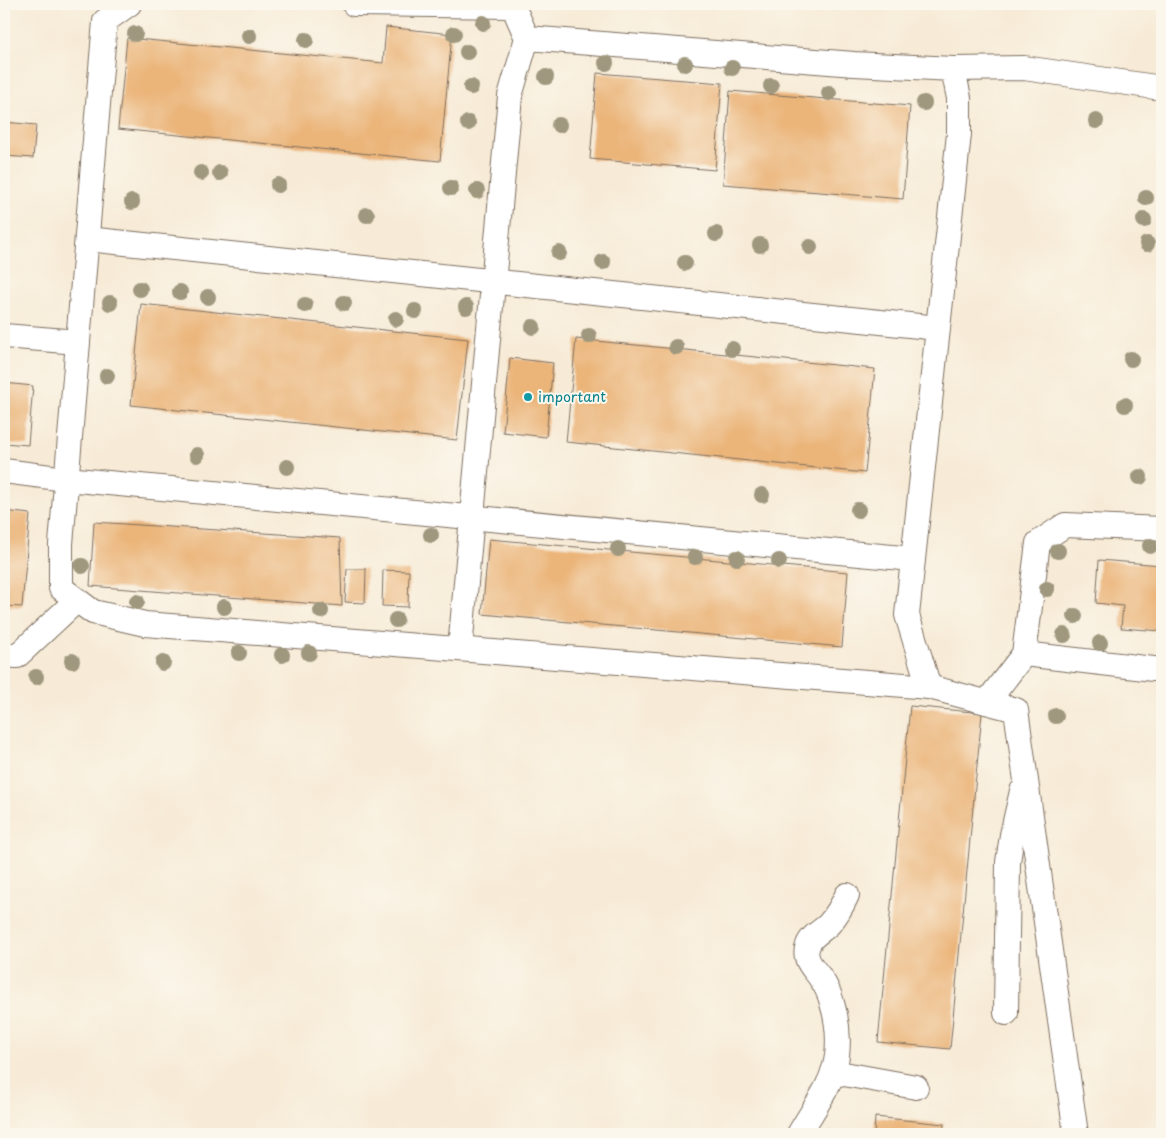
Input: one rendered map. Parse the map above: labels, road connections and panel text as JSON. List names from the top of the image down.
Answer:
{
  "places": ["important"]
}
